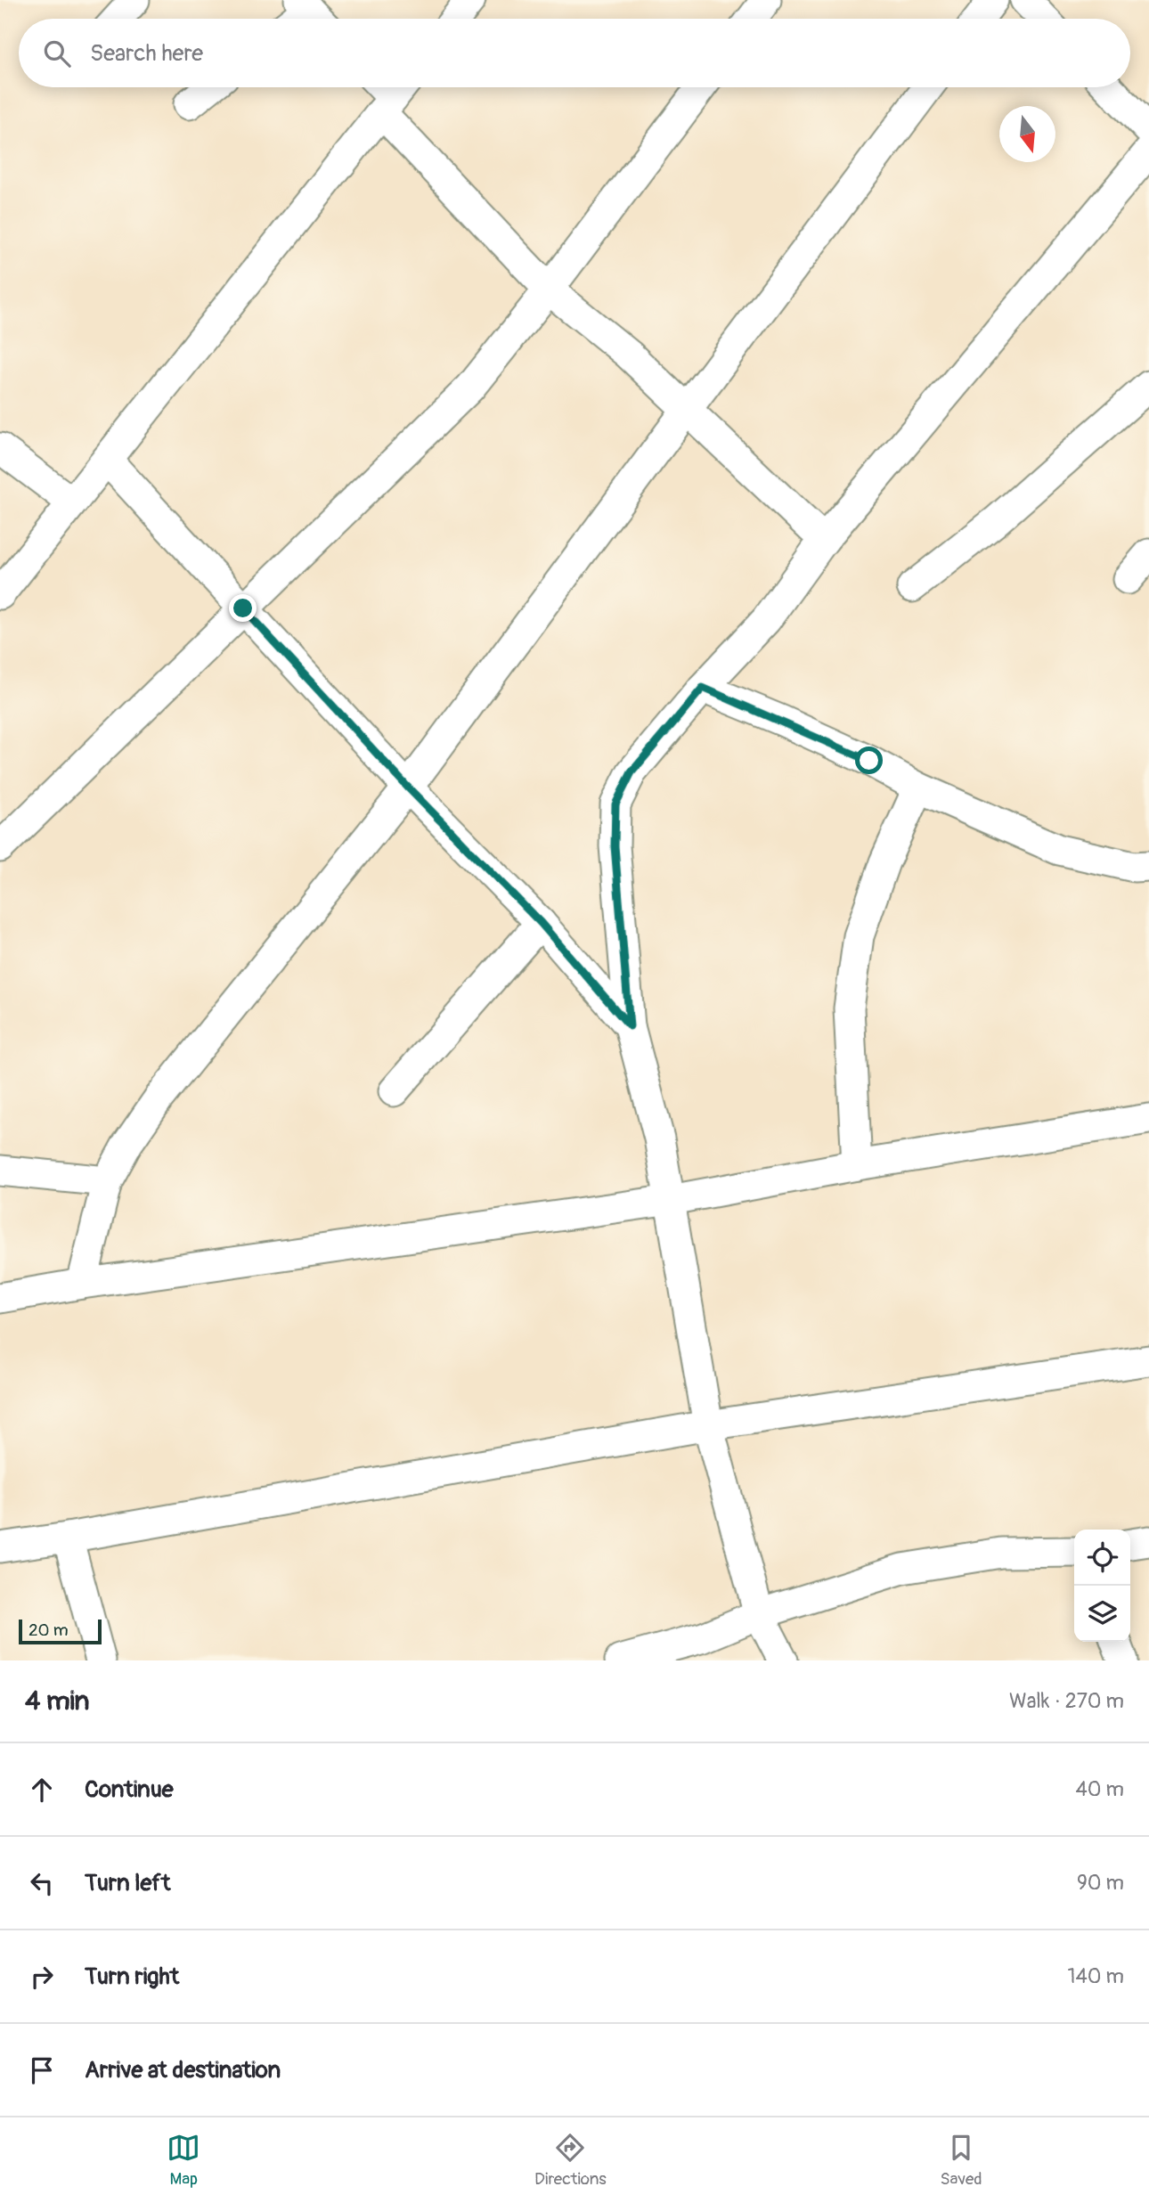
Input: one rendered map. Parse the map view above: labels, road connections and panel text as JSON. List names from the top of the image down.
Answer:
{
  "scale_bar": "20 m",
  "north": "bottom",
  "page": {
    "search": "Search here",
    "scale": "20 m",
    "heading": ["4 min", "Walk · 270 m"],
    "list": [
      ["Continue", "40 m"],
      ["Turn left", "90 m"],
      ["Turn right", "140 m"],
      "Arrive at destination"
    ],
    "nav": ["Map", "Directions", "Saved"]
  }
}
